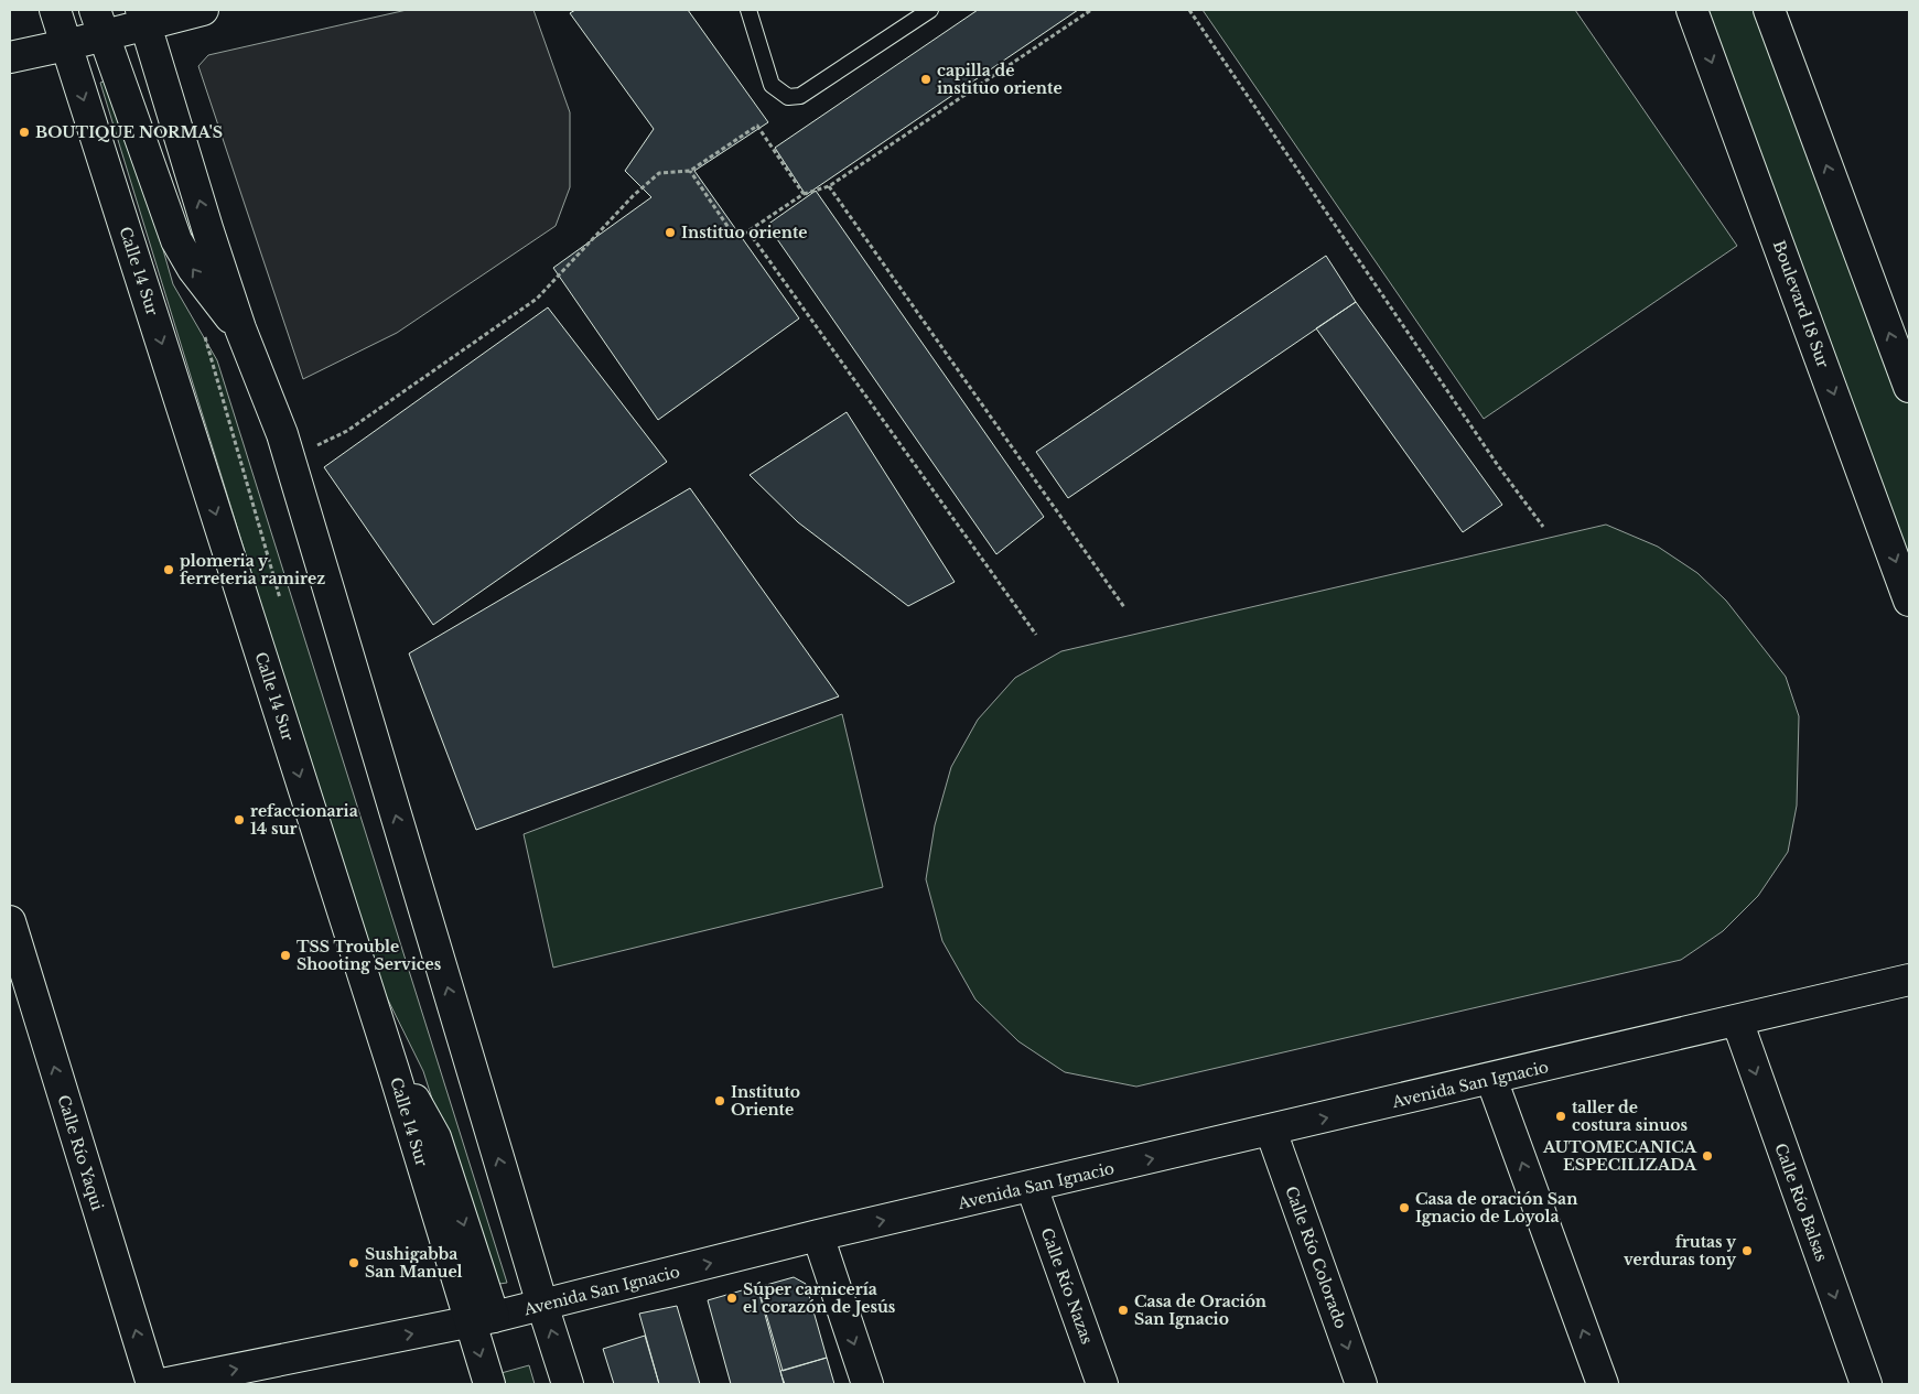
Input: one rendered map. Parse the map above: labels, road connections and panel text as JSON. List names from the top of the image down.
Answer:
{
  "streets": {
    "main road": [
      "Calle 14 Sur",
      "Boulevard 18 Sur",
      "Avenida San Ignacio",
      "Calle Río Yaqui",
      "Calle Río Balsas",
      "Calle Río Colorado",
      "Calle Río Nazas"
    ]
  },
  "crossings": [
    ["Calle 14 Sur", "Avenida San Ignacio"],
    ["Avenida San Ignacio", "Calle Río Balsas"],
    ["Avenida San Ignacio", "Calle Río Colorado"],
    ["Avenida San Ignacio", "Calle Río Nazas"]
  ],
  "one_way": ["Avenida San Ignacio", "Calle Río Yaqui"],
  "places": [
    "capilla de instituo oriente",
    "BOUTIQUE NORMA'S",
    "Instituo oriente",
    "plomeria y ferreteria ramirez",
    "refaccionaria 14 sur",
    "TSS Trouble Shooting Services",
    "Instituto Oriente",
    "taller de costura sinuos",
    "AUTOMECANICA ESPECILIZADA",
    "Casa de oración San Ignacio de Loyola",
    "frutas y verduras tony",
    "Sushigabba San Manuel",
    "Súper carnicería el corazón de Jesús",
    "Casa de Oración San Ignacio"
  ]
}
